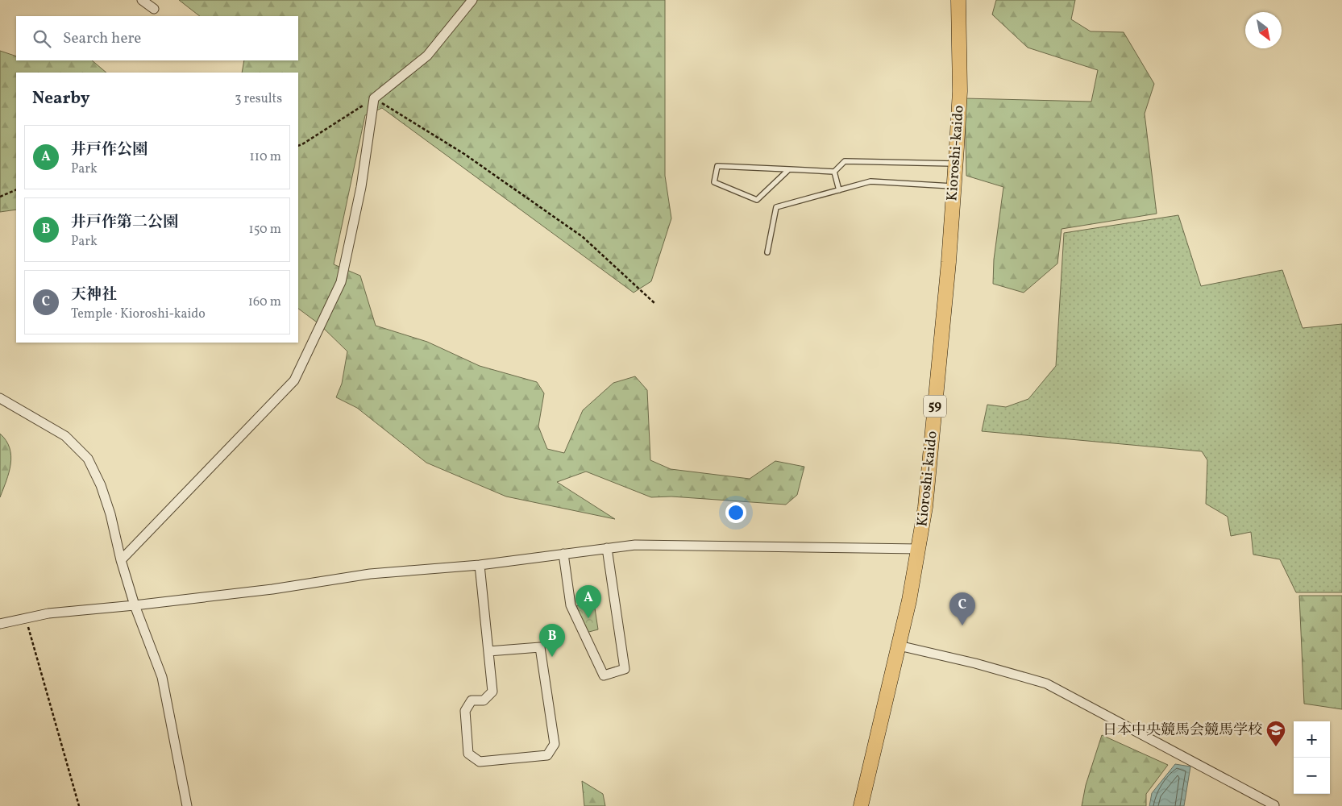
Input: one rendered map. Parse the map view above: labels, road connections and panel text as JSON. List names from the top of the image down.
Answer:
{
  "streets": {
    "main road": ["Kioroshi-kaido", "59"]
  },
  "places": {
    "school or university": ["日本中央競馬会競馬学校"]
  },
  "north": "bottom right",
  "page": {
    "search": "Search here",
    "heading": ["Nearby", "3 results"],
    "list": [
      {
        "mark": "A",
        "name": "井戸作公園",
        "note": "Park",
        "value": "110 m"
      },
      {
        "mark": "B",
        "name": "井戸作第二公園",
        "note": "Park",
        "value": "150 m"
      },
      {
        "mark": "C",
        "name": "天神社",
        "note": "Temple · Kioroshi-kaido",
        "value": "160 m"
      }
    ],
    "pins": ["A", "C", "B"],
    "map_buttons": ["+", "−"]
  }
}
